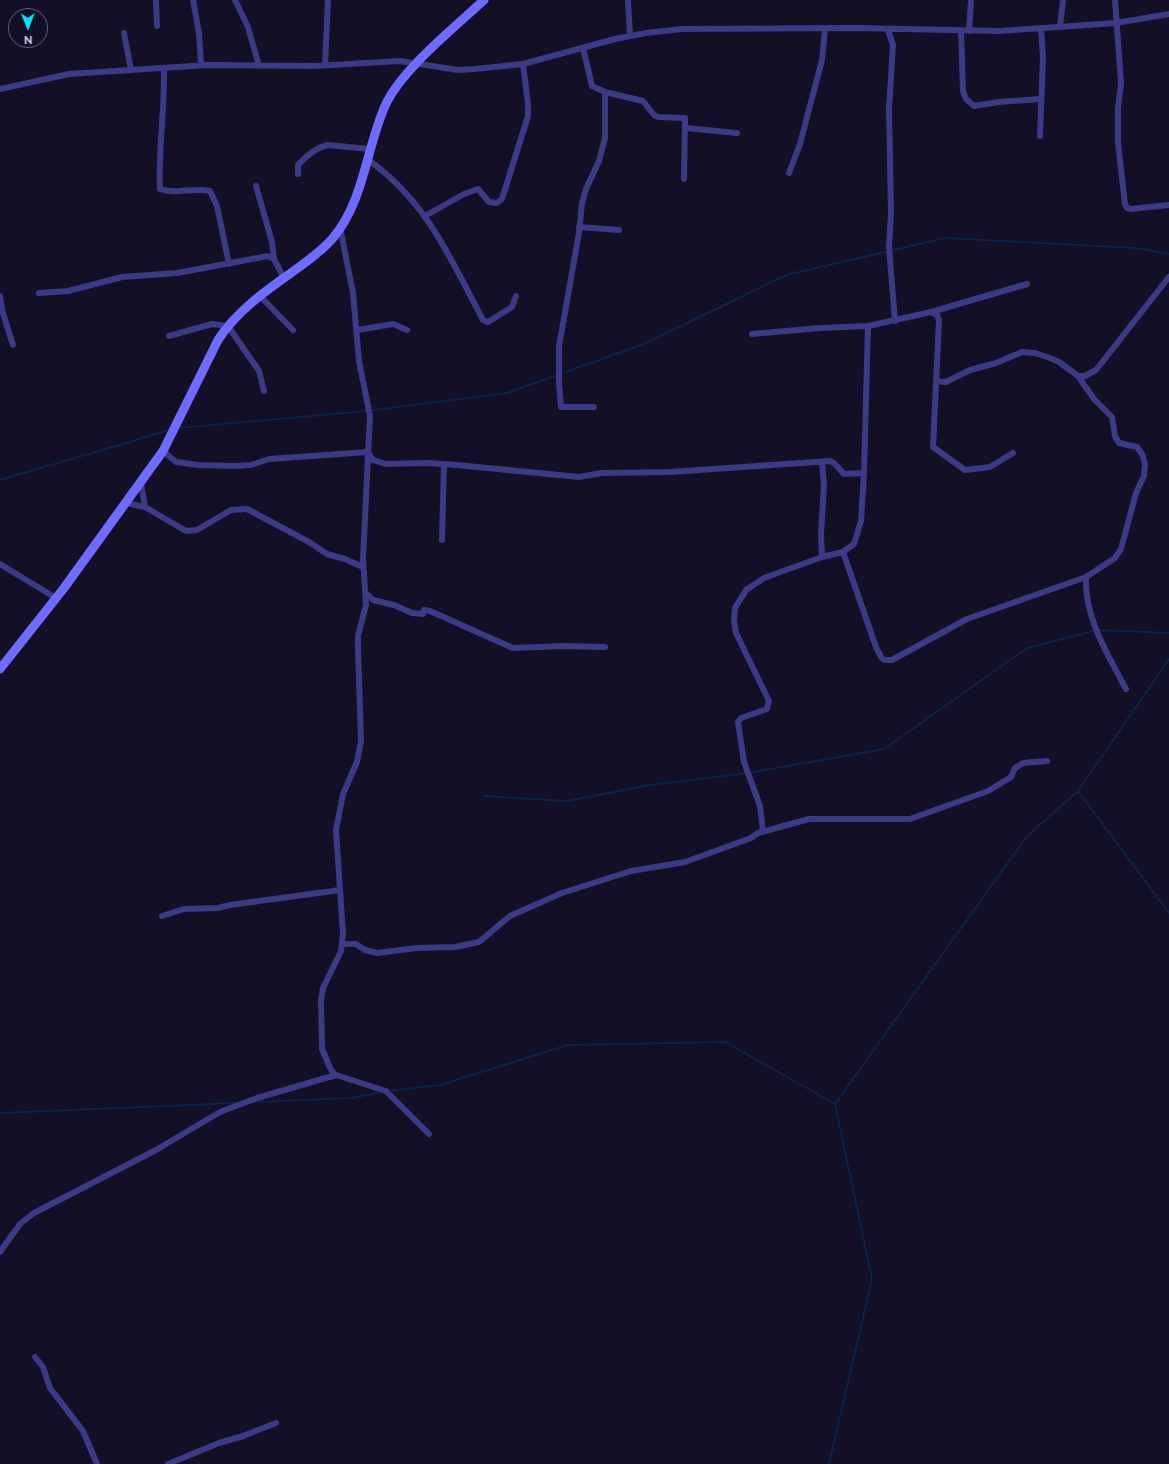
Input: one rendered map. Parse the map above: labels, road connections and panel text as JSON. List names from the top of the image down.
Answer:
{
  "north": "bottom"
}
